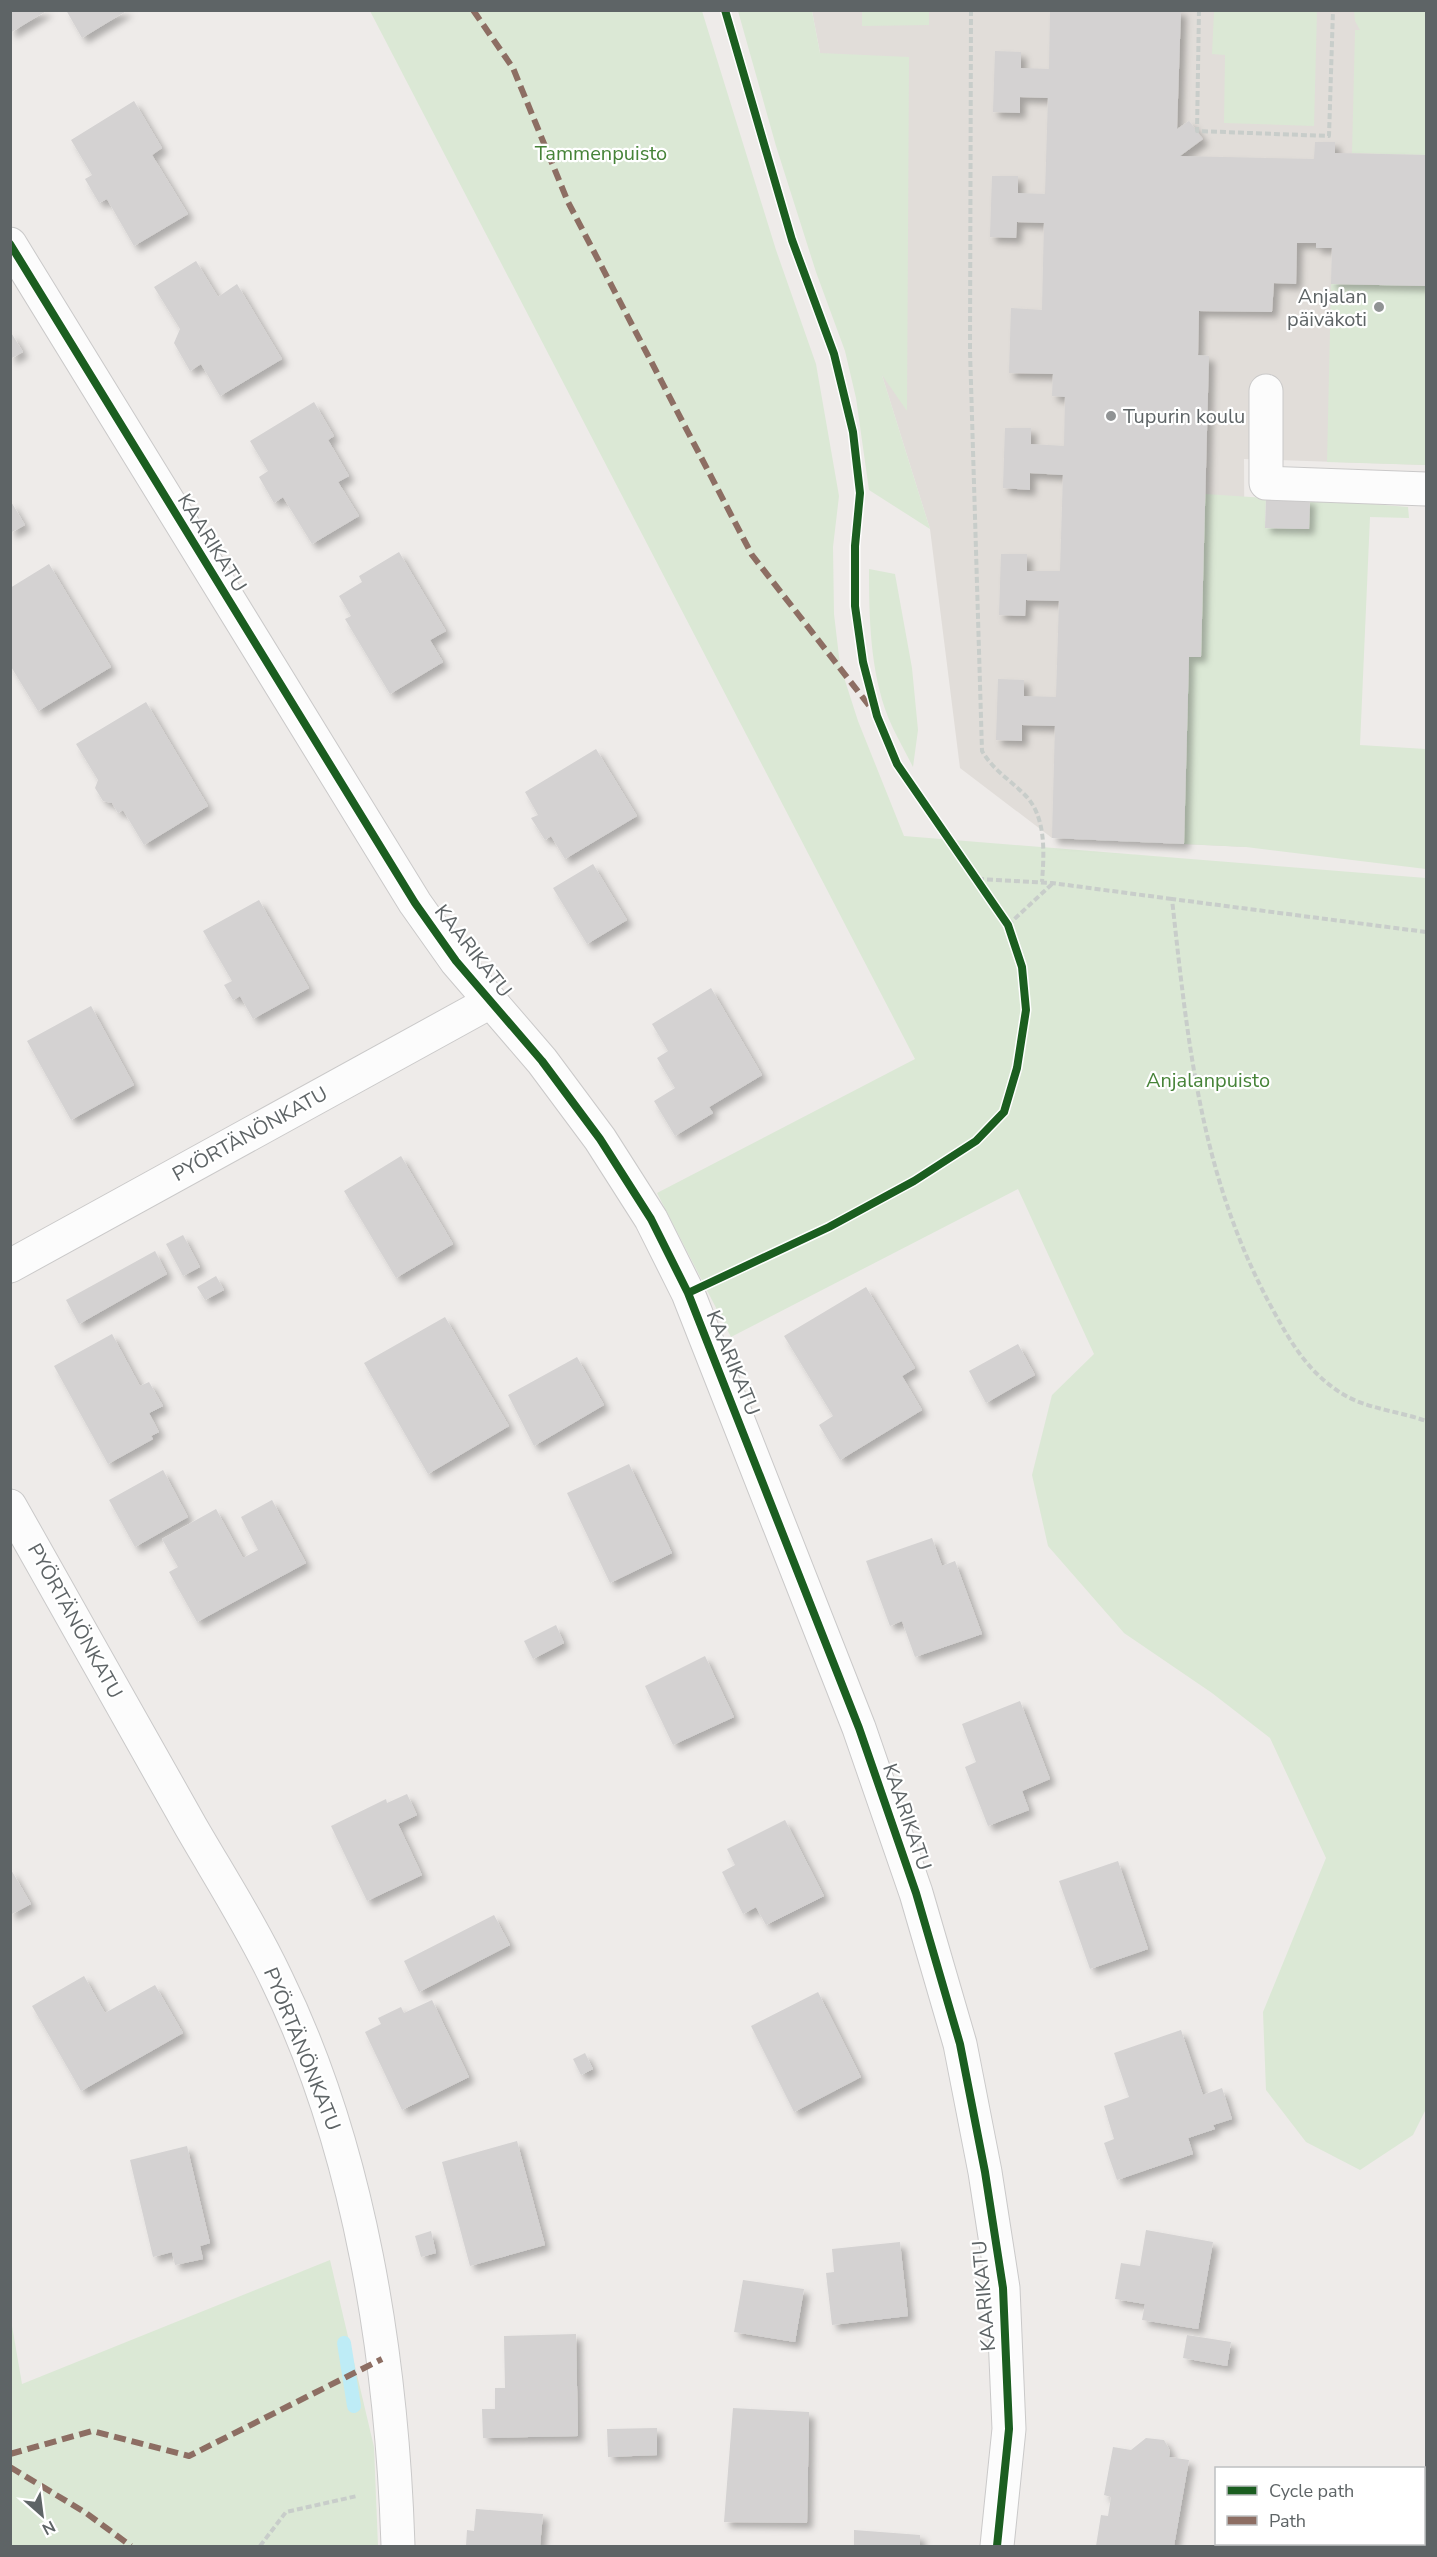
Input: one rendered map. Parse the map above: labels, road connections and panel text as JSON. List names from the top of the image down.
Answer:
{
  "streets": {
    "street": ["KAARIKATU", "PYÖRTÄNÖNKATU"]
  },
  "crossings": [
    ["KAARIKATU", "PYÖRTÄNÖNKATU"]
  ],
  "parks": ["Tammenpuisto", "Anjalanpuisto"],
  "places": ["Anjalan päiväkoti", "Tupurin koulu"],
  "legend": ["Cycle path", "Path"],
  "north": "bottom right"
}
